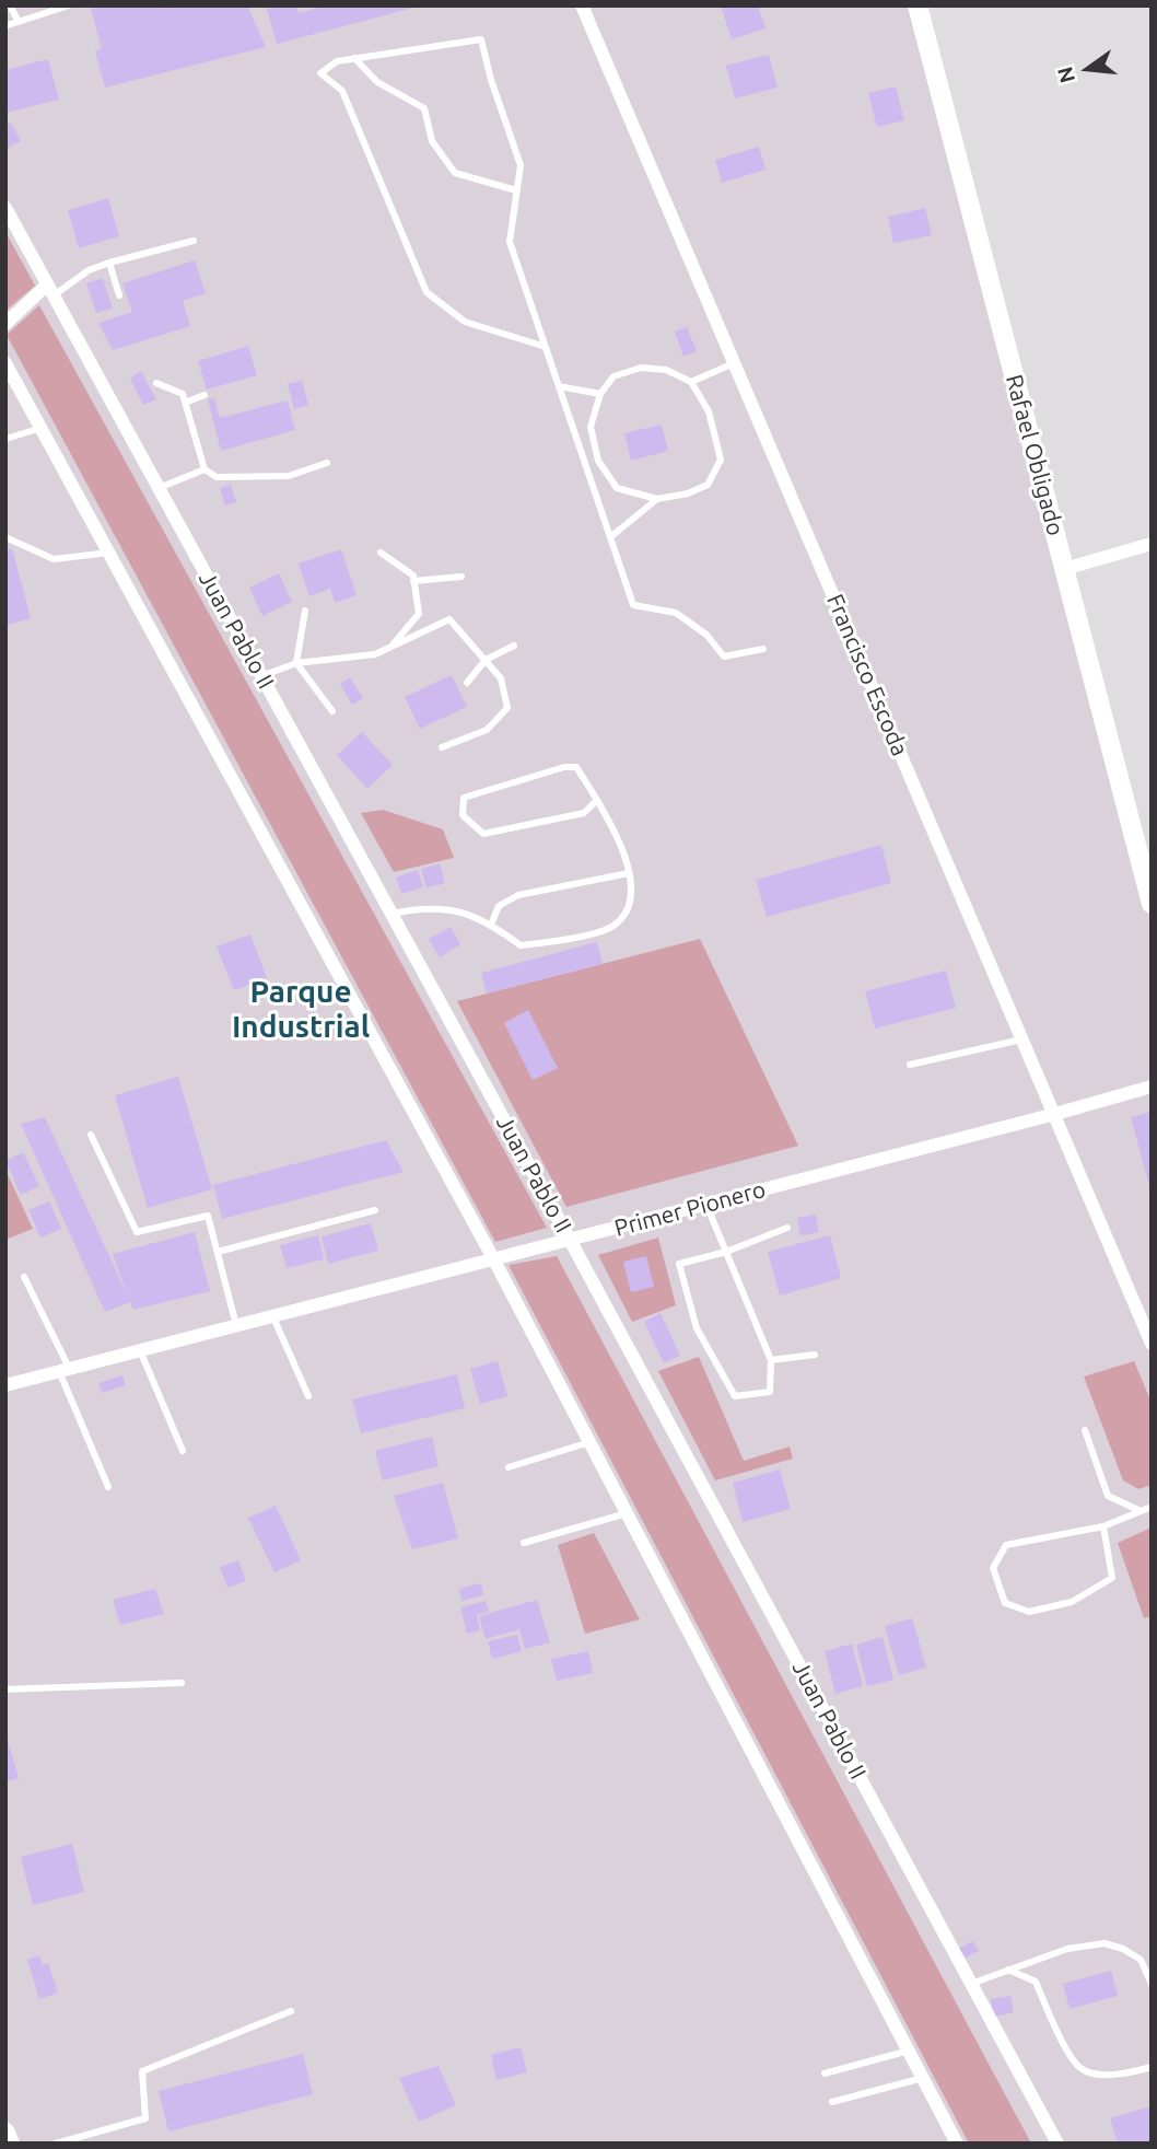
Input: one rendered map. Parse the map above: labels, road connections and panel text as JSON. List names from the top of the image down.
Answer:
{
  "streets": {
    "street": [
      "Rafael Obligado",
      "Juan Pablo II",
      "Francisco Escoda",
      "Primer Pionero"
    ]
  },
  "crossings": [
    ["Juan Pablo II", "Primer Pionero"],
    ["Francisco Escoda", "Primer Pionero"]
  ],
  "districts": ["Parque Industrial"],
  "north": "left"
}
